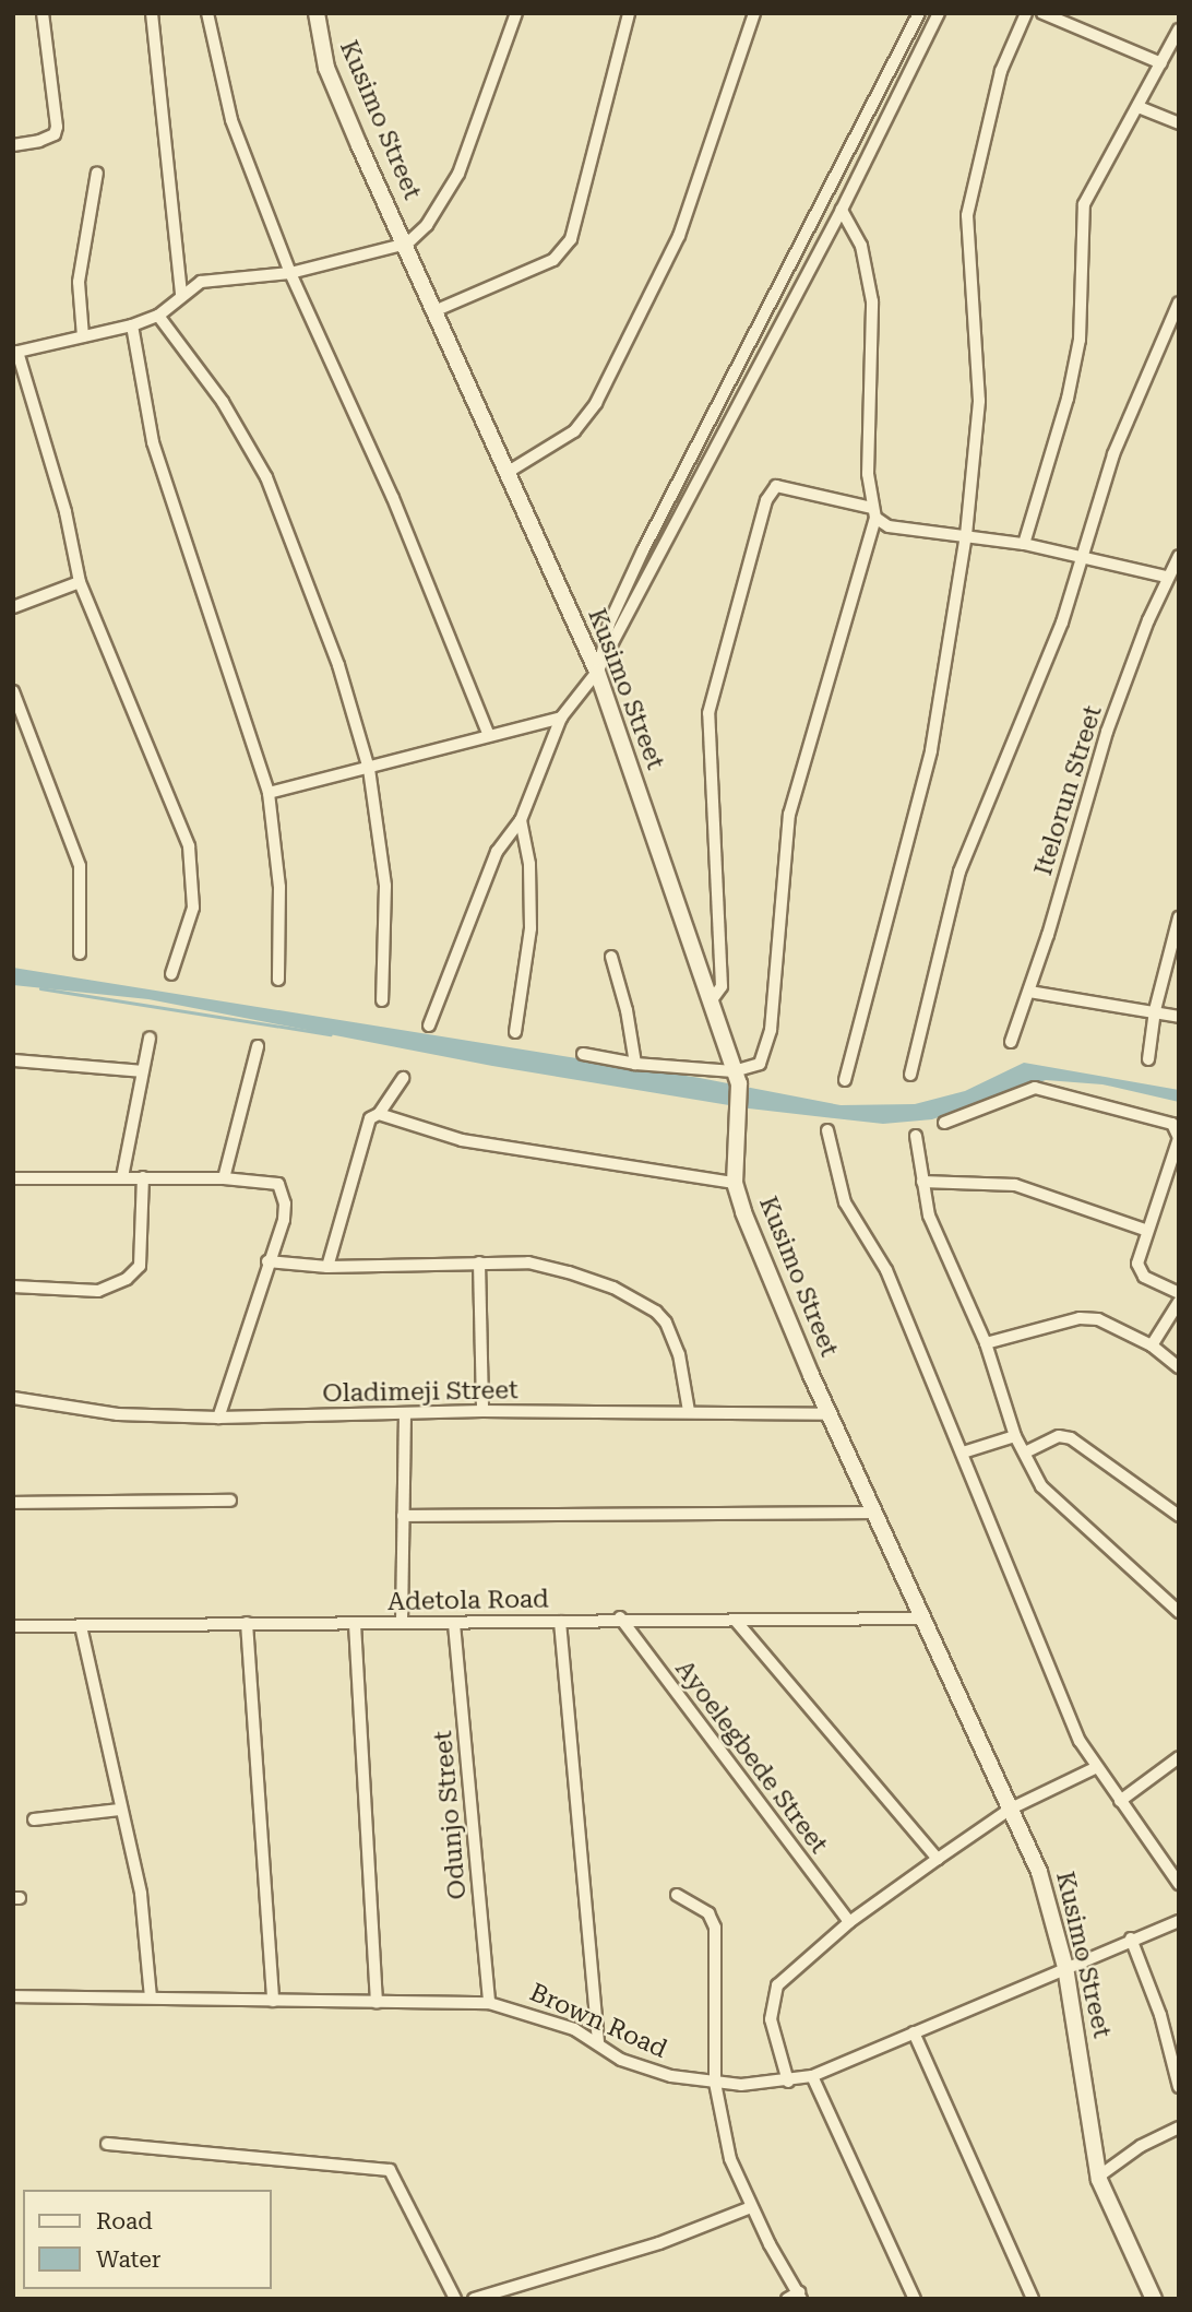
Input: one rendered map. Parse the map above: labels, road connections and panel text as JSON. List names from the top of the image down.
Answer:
{
  "streets": {
    "street": [
      "Kusimo Street",
      "Itelorun Street",
      "Oladimeji Street",
      "Adetola Road",
      "Ayoelegbede Street",
      "Odunjo Street",
      "Brown Road"
    ]
  },
  "crossings": [
    ["Kusimo Street", "Oladimeji Street"],
    ["Kusimo Street", "Adetola Road"],
    ["Kusimo Street", "Brown Road"],
    ["Adetola Road", "Ayoelegbede Street"],
    ["Adetola Road", "Odunjo Street"],
    ["Odunjo Street", "Brown Road"]
  ],
  "legend": ["Road", "Water"]
}
